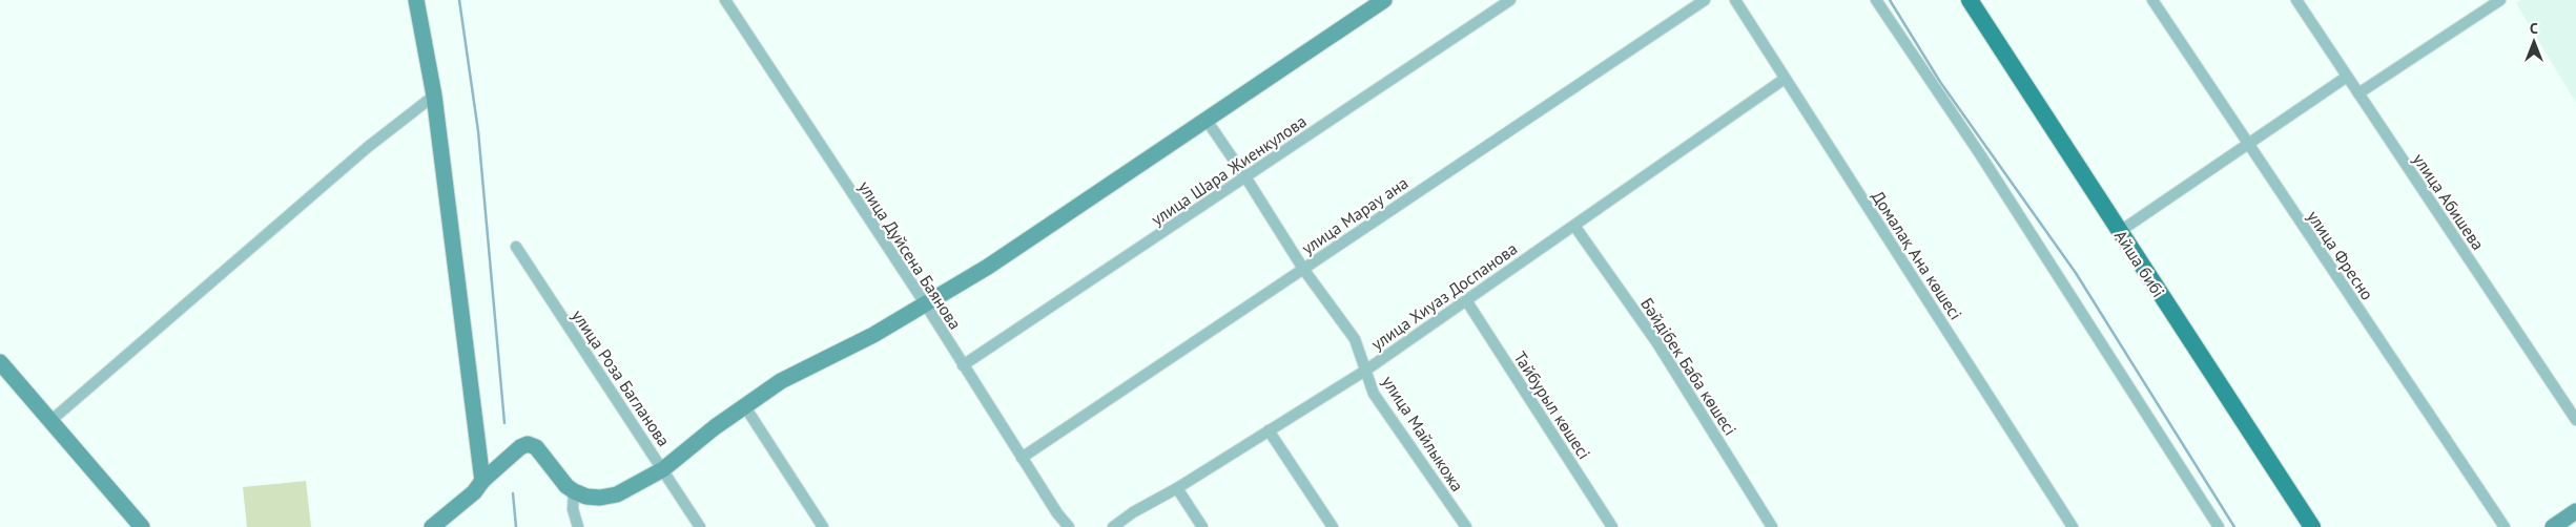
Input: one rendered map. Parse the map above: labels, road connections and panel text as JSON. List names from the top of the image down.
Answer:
{
  "streets": {
    "main road": ["Айша бибі"],
    "street": [
      "улица Шара Жиенкулова",
      "улица Абишева",
      "улица Марау ана",
      "улица Дуйсена Баянова",
      "Домалақ Ана көшесі",
      "улица Фресно",
      "улица Хиуаз Доспанова",
      "Бәйдібек Баба көшесі",
      "улица Роза Багланова",
      "Тайбурыл көшесі",
      "улица Майлыкожа"
    ]
  },
  "crossings": [
    ["улица Шара Жиенкулова", "улица Дуйсена Баянова"],
    ["улица Шара Жиенкулова", "улица Майлыкожа"],
    ["улица Марау ана", "улица Дуйсена Баянова"],
    ["улица Марау ана", "улица Майлыкожа"],
    ["Домалақ Ана көшесі", "улица Хиуаз Доспанова"],
    ["улица Хиуаз Доспанова", "Бәйдібек Баба көшесі"],
    ["улица Хиуаз Доспанова", "Тайбурыл көшесі"],
    ["улица Хиуаз Доспанова", "улица Майлыкожа"]
  ],
  "north": "top"
}
